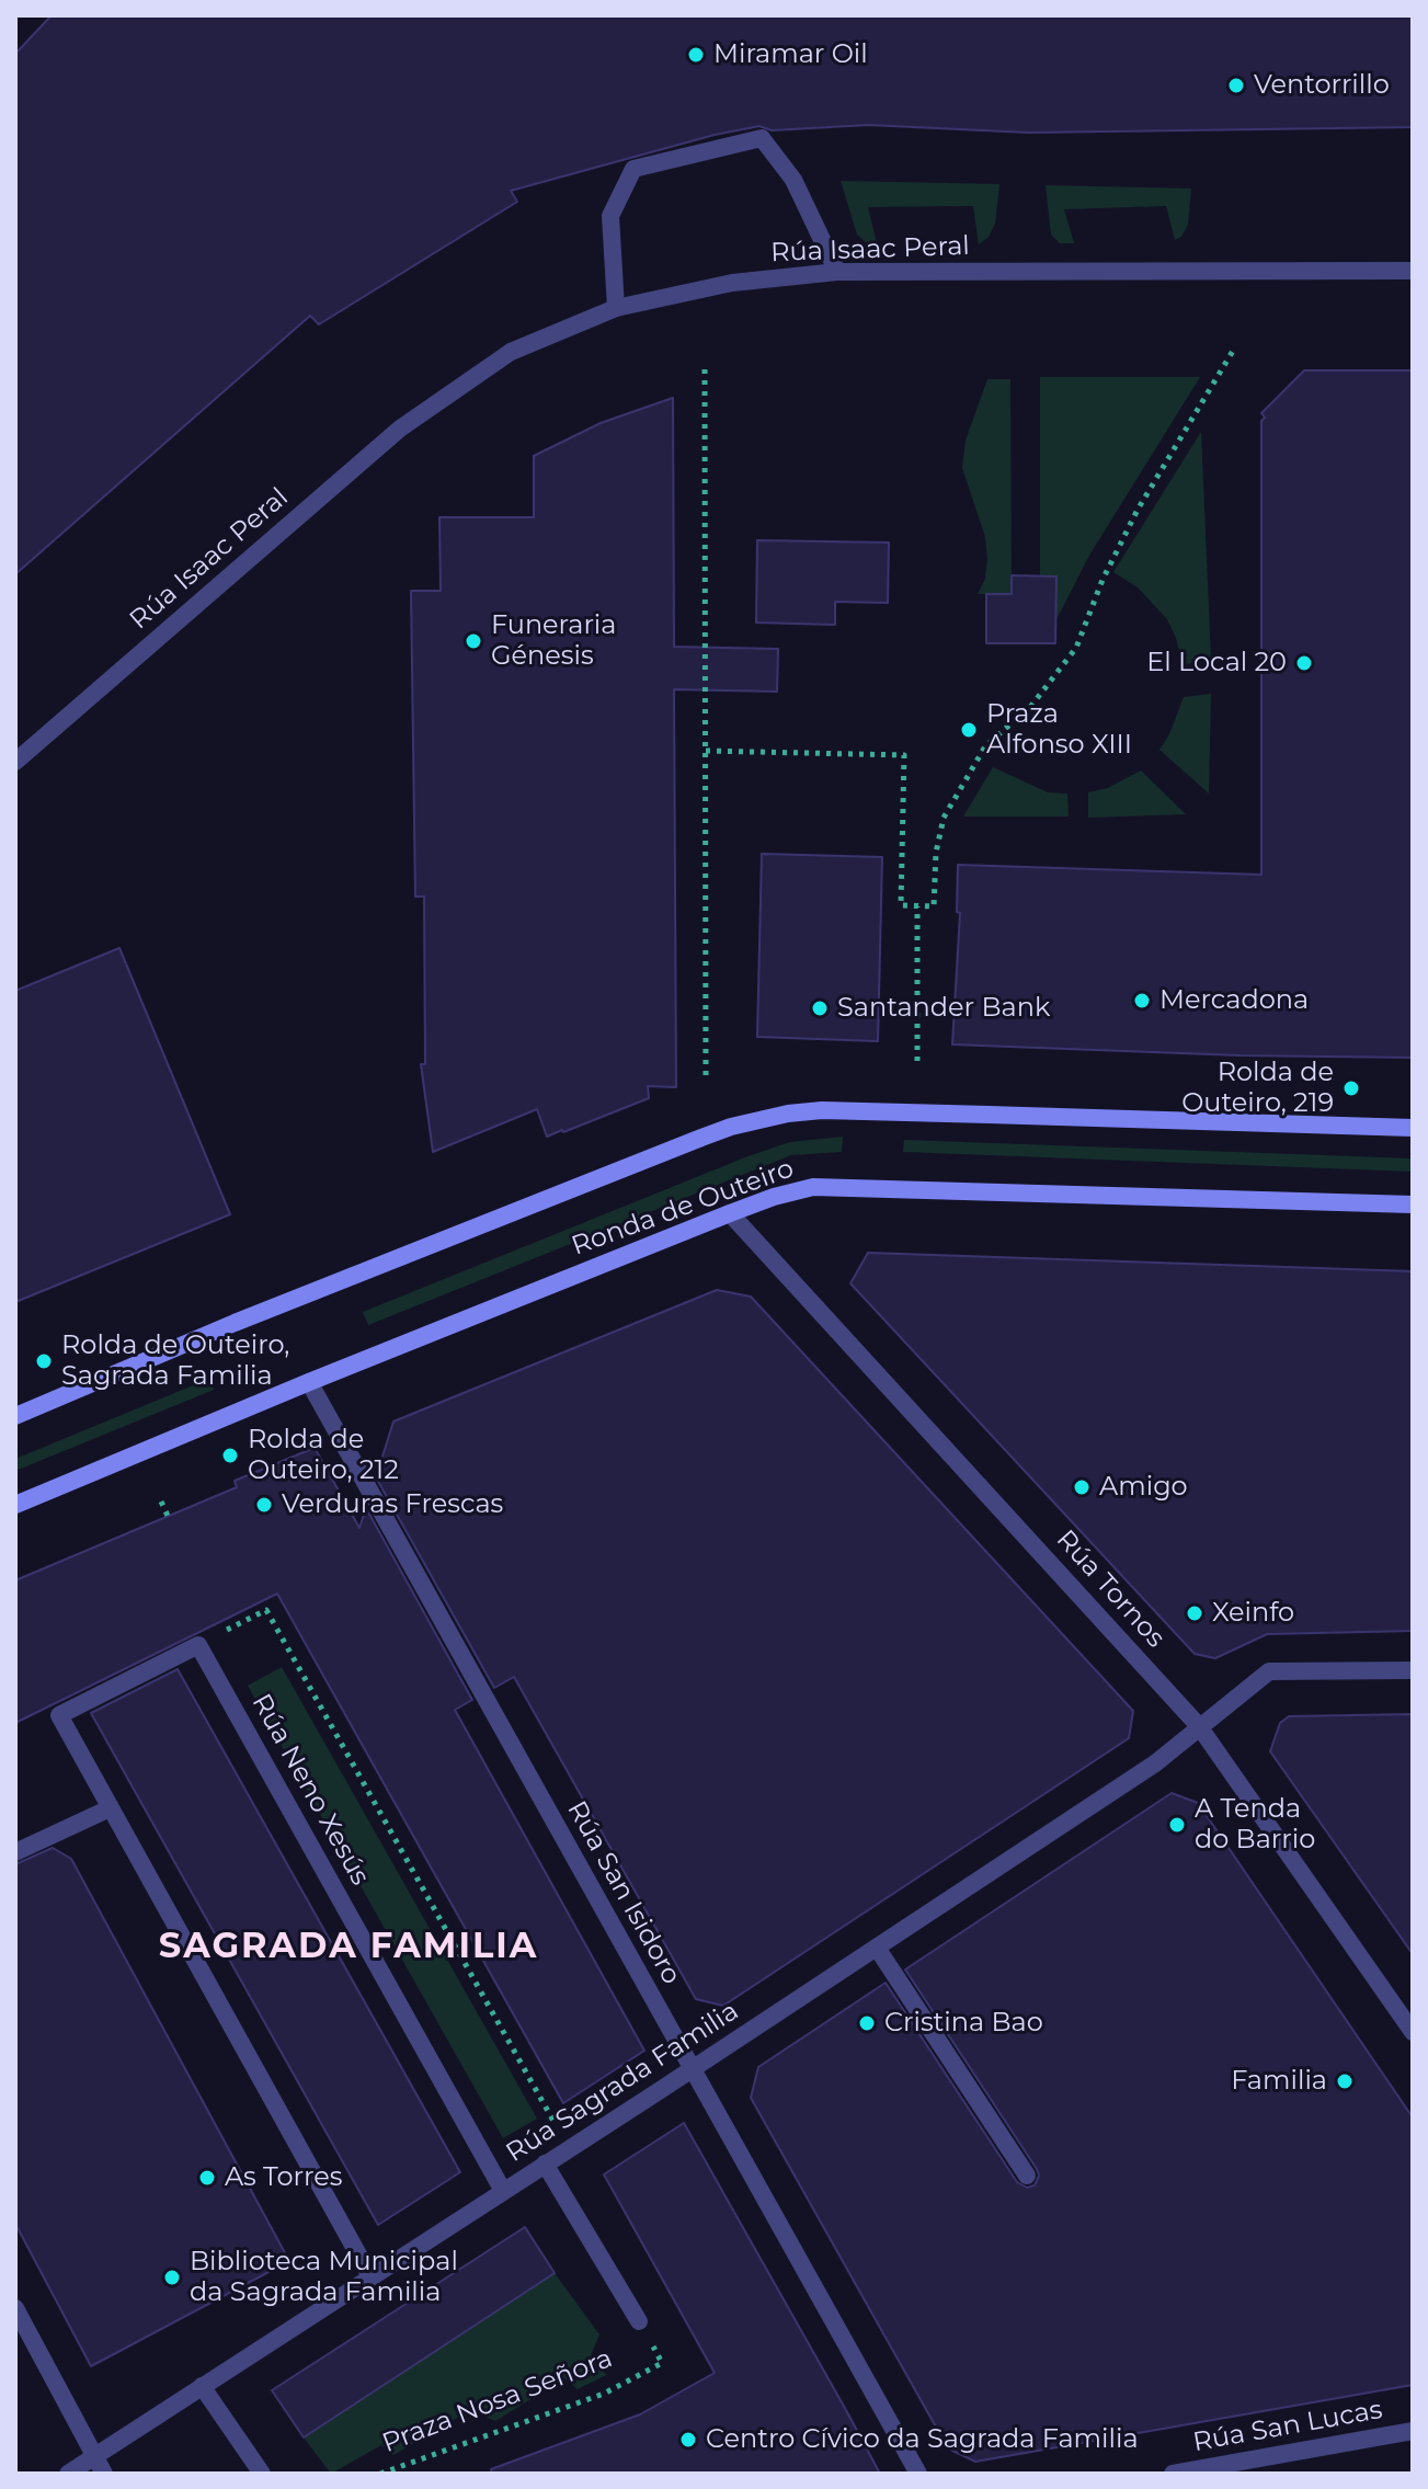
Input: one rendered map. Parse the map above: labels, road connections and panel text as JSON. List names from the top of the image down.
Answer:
{
  "streets": {
    "main road": ["Ronda de Outeiro"],
    "street": [
      "Rúa Isaac Peral",
      "Rúa Tornos",
      "Rúa Neno Xesús",
      "Rúa San Isidoro",
      "Rúa Sagrada Familia",
      "Rúa San Lucas"
    ],
    "path": ["Praza Nosa Señora"]
  },
  "crossings": [
    ["Ronda de Outeiro", "Rúa Tornos"],
    ["Ronda de Outeiro", "Rúa San Isidoro"],
    ["Rúa Tornos", "Rúa Sagrada Familia"],
    ["Rúa Neno Xesús", "Rúa Sagrada Familia"],
    ["Rúa San Isidoro", "Rúa Sagrada Familia"]
  ],
  "districts": ["SAGRADA FAMILIA"],
  "places": [
    "Miramar Oil",
    "Ventorrillo",
    "Funeraria Génesis",
    "El Local 20",
    "Praza Alfonso XIII",
    "Mercadona",
    "Santander Bank",
    "Rolda de Outeiro, 219",
    "Rolda de Outeiro, Sagrada Familia",
    "Rolda de Outeiro, 212",
    "Amigo",
    "Verduras Frescas",
    "Xeinfo",
    "A Tenda do Barrio",
    "Cristina Bao",
    "Familia",
    "As Torres",
    "Biblioteca Municipal da Sagrada Familia",
    "Centro Cívico da Sagrada Familia"
  ]
}
